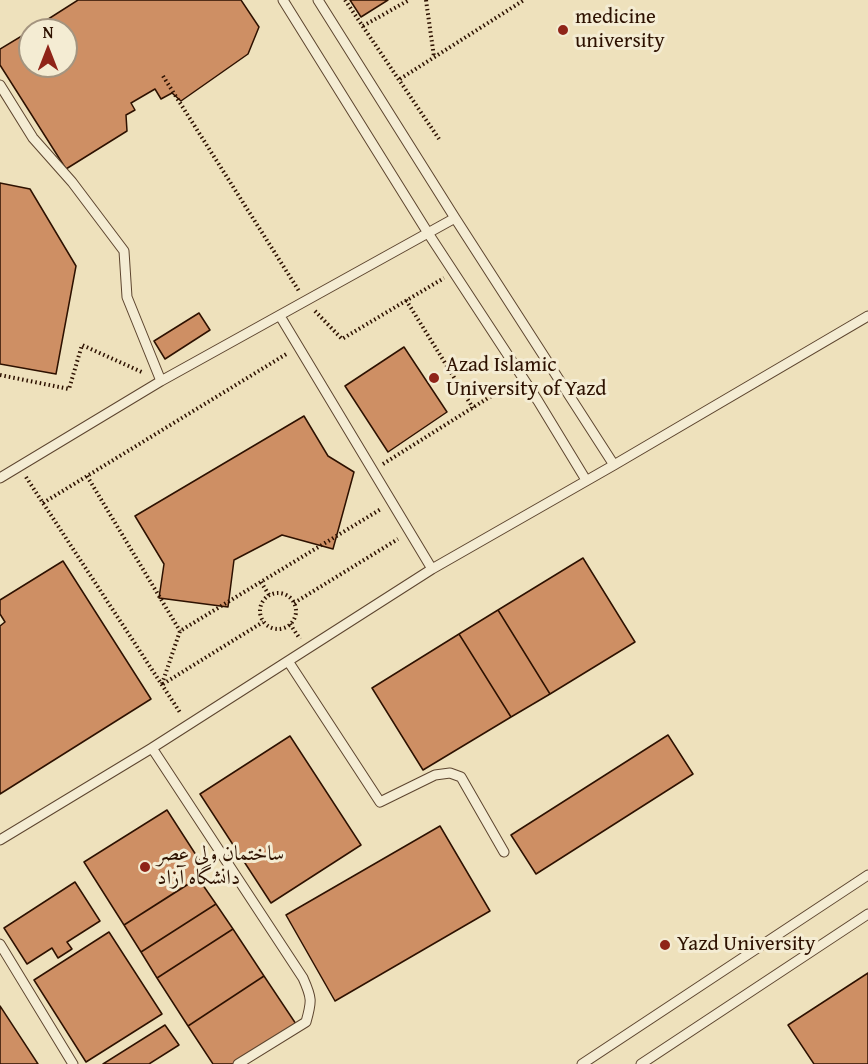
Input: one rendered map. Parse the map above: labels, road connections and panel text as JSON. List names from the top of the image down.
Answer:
{
  "places": [
    "medicine university",
    "Azad Islamic University of Yazd",
    "ساختمان ولی عصر دانشگاه آزاد",
    "Yazd University"
  ],
  "north": "top"
}
